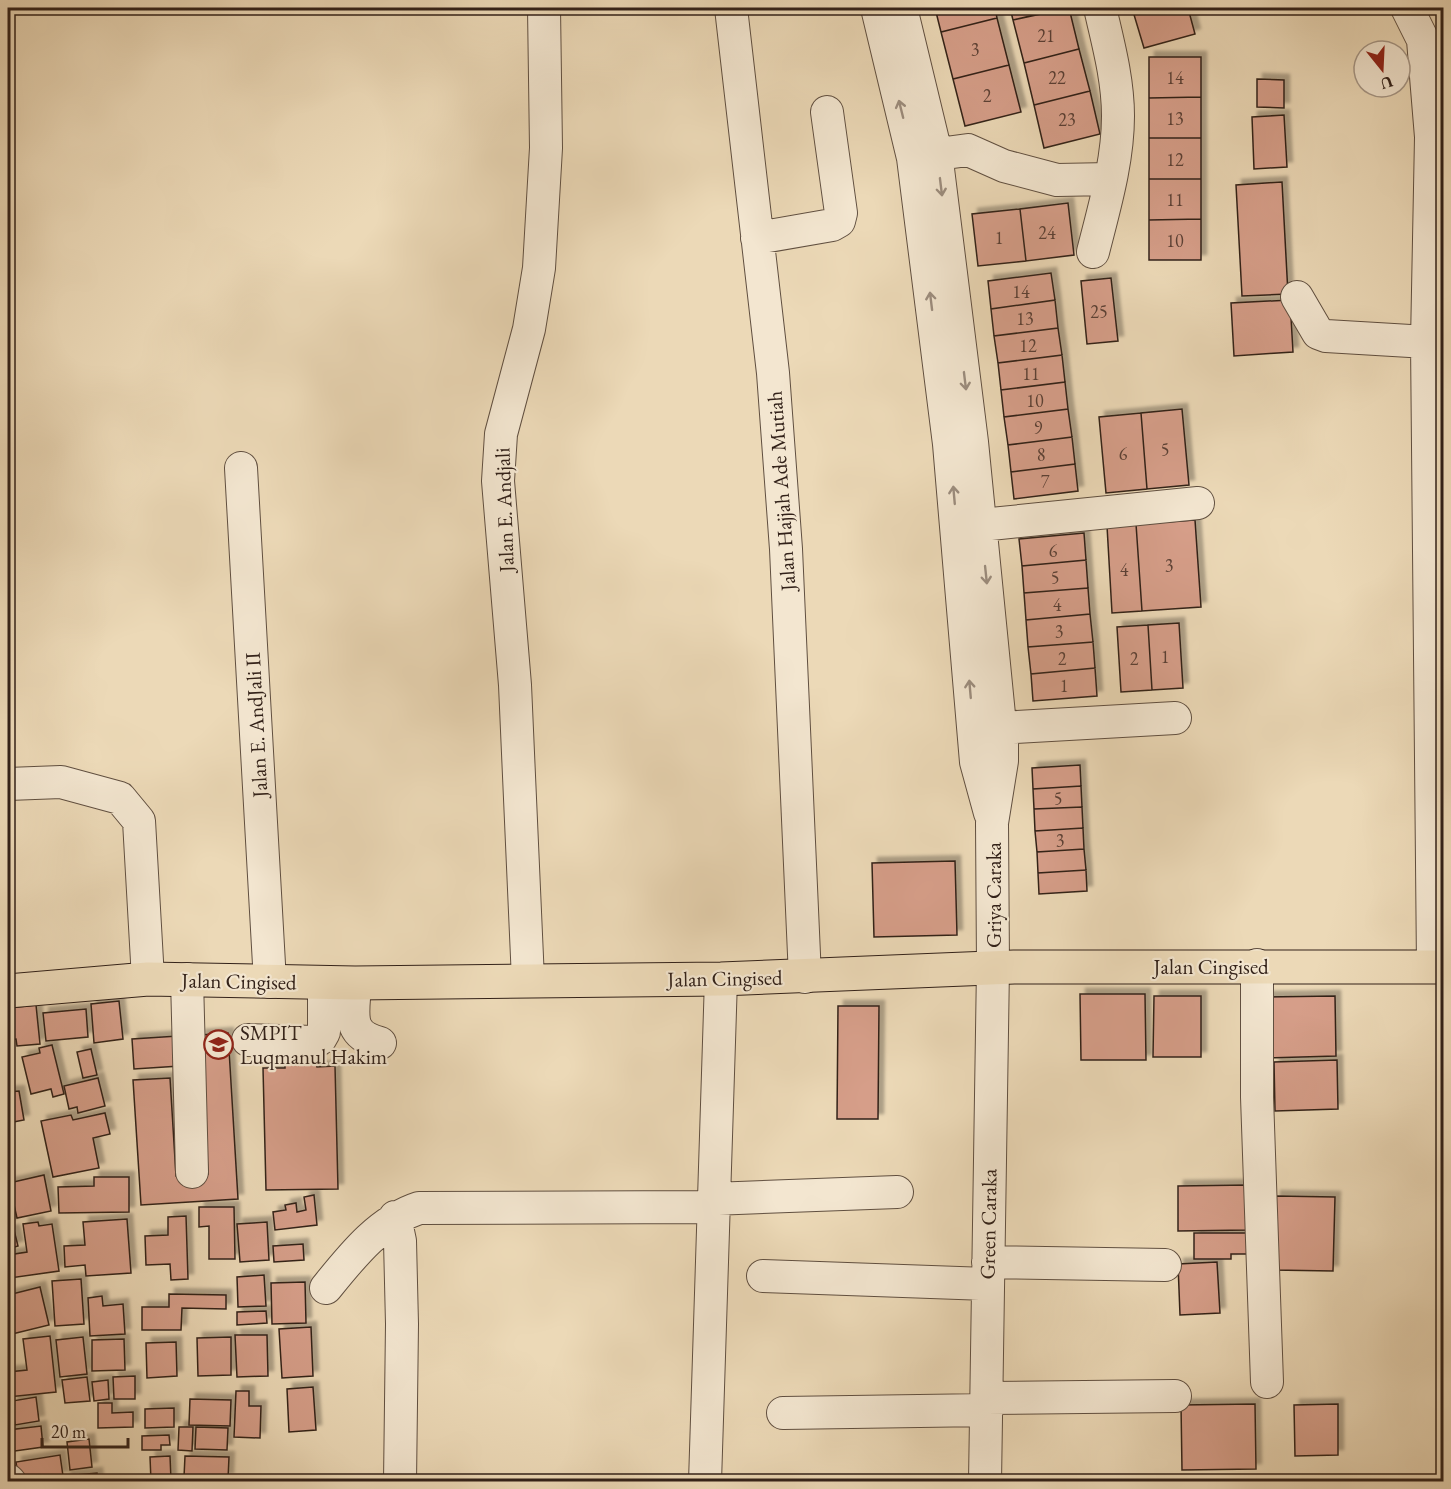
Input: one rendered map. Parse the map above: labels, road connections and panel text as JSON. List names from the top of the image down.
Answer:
{
  "streets": {
    "main road": ["Jalan Cingised"],
    "street": [
      "Jalan Hajjah Ade Mutiah",
      "Jalan E. Andjali",
      "Jalan E. AndJali II",
      "Griya Caraka",
      "Green Caraka"
    ]
  },
  "crossings": [
    ["Jalan Hajjah Ade Mutiah", "Jalan Cingised"],
    ["Jalan E. Andjali", "Jalan Cingised"],
    ["Jalan E. AndJali II", "Jalan Cingised"],
    ["Griya Caraka", "Jalan Cingised"],
    ["Griya Caraka", "Green Caraka"],
    ["Jalan Cingised", "Green Caraka"]
  ],
  "places": {
    "school or university": ["SMPIT Luqmanul Hakim"]
  },
  "house_numbers": [
    "21",
    "3",
    "22",
    "14",
    "2",
    "13",
    "23",
    "12",
    "11",
    "24",
    "1",
    "10",
    "14",
    "25",
    "13",
    "12",
    "11",
    "10",
    "9",
    "5",
    "6",
    "8",
    "7",
    "6",
    "3",
    "4",
    "5",
    "4",
    "3",
    "1",
    "2",
    "2",
    "1",
    "5",
    "3"
  ],
  "scale_bar": "20 m",
  "north": "bottom"
}
